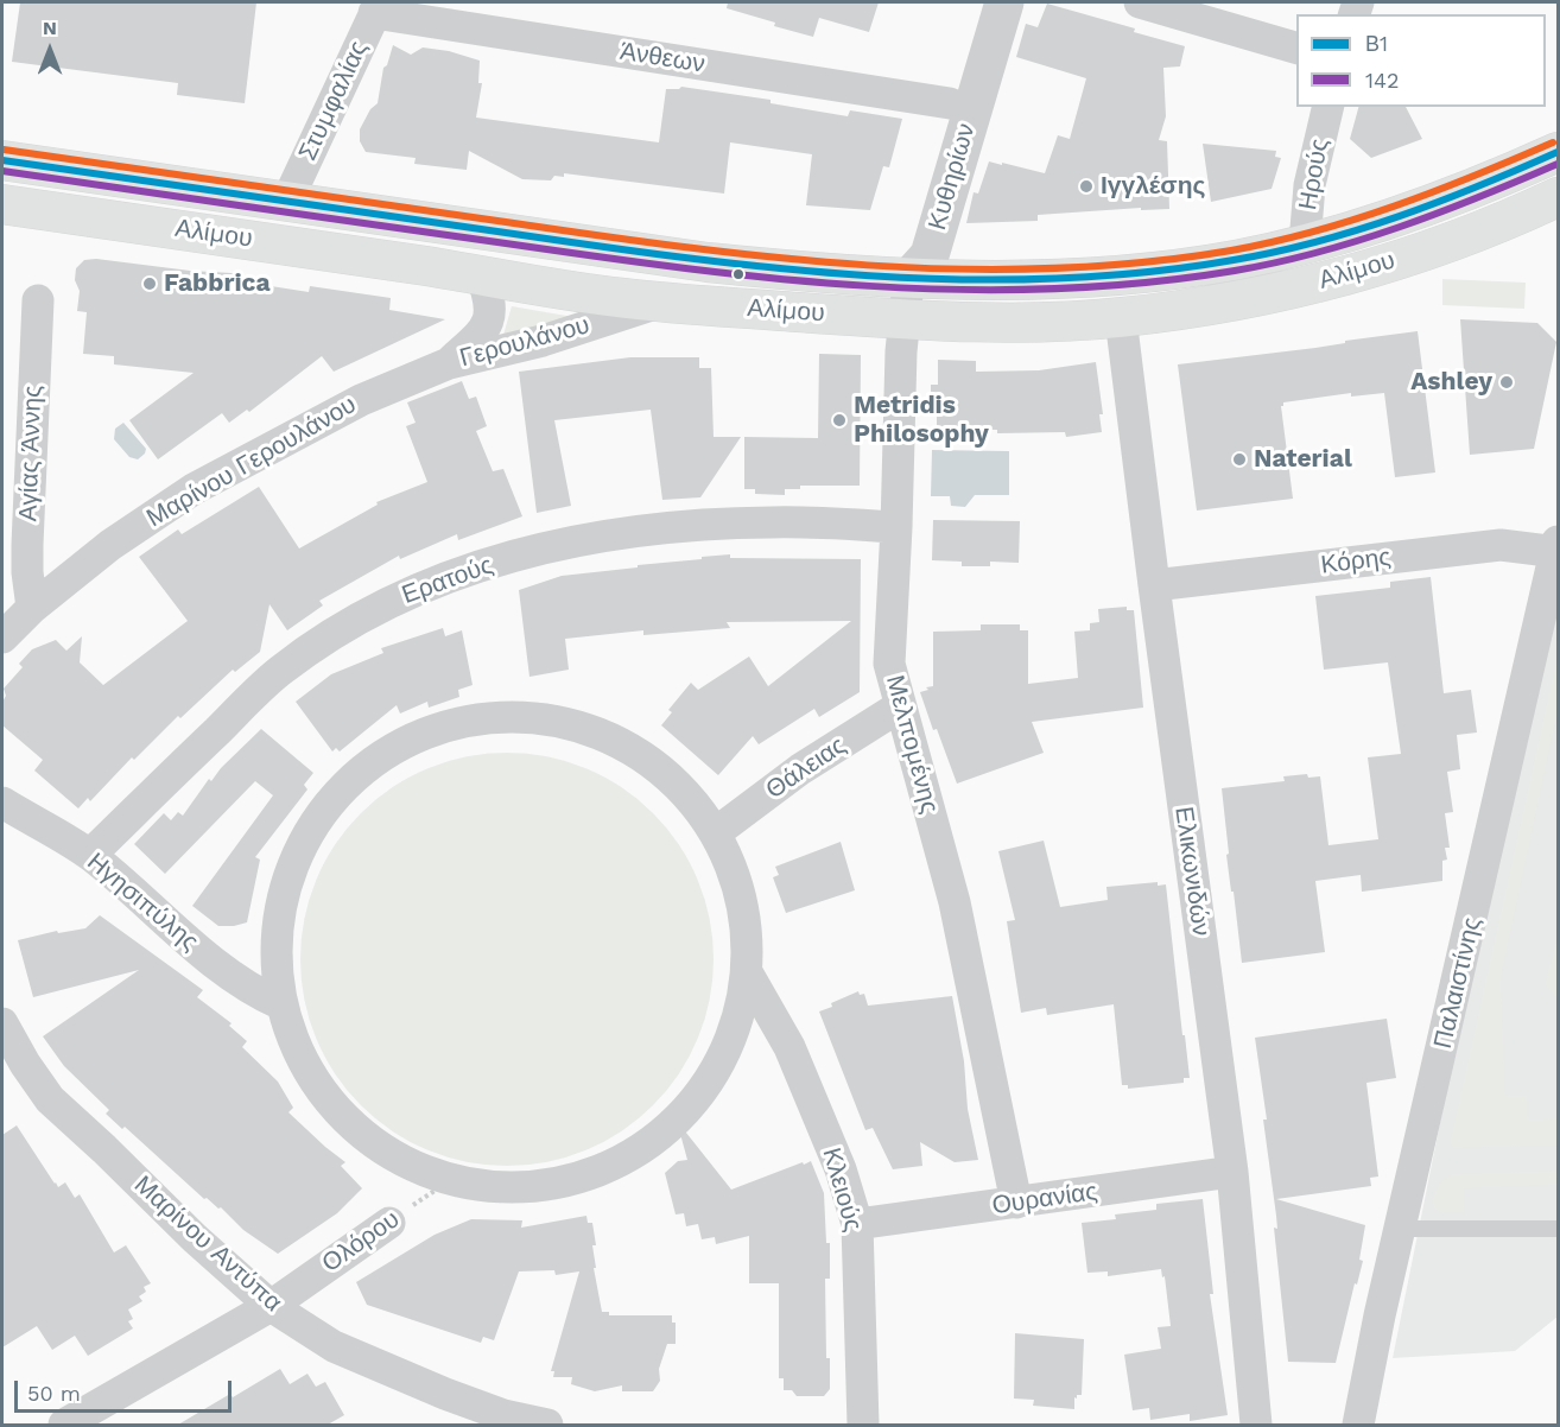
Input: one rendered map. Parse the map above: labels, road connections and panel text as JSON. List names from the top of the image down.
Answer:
{
  "streets": {
    "main road": ["Αλίμου"],
    "street": [
      "Άνθεων",
      "Στυμφαλίας",
      "Ηρούς",
      "Κυθηρίων",
      "Γερουλάνου",
      "Αγίας Άννης",
      "Μαρίνου Γερουλάνου",
      "Κόρης",
      "Ερατούς",
      "Μελπομένης",
      "Θάλειας",
      "Ελικωνιδών",
      "Ηγησιπύλης",
      "Παλαιστίνης",
      "Κλειούς",
      "Ουρανίας",
      "Ολόρου",
      "Μαρίνου Αντύπα"
    ]
  },
  "crossings": [
    ["Άνθεων", "Στυμφαλίας"],
    ["Άνθεων", "Κυθηρίων"],
    ["Στυμφαλίας", "Αλίμου"],
    ["Ηρούς", "Αλίμου"],
    ["Κυθηρίων", "Αλίμου"],
    ["Κυθηρίων", "Μελπομένης"],
    ["Αλίμου", "Γερουλάνου"],
    ["Αλίμου", "Μελπομένης"],
    ["Αλίμου", "Ελικωνιδών"],
    ["Γερουλάνου", "Μαρίνου Γερουλάνου"],
    ["Αγίας Άννης", "Μαρίνου Γερουλάνου"],
    ["Κόρης", "Ελικωνιδών"],
    ["Κόρης", "Παλαιστίνης"],
    ["Ερατούς", "Μελπομένης"],
    ["Ερατούς", "Ηγησιπύλης"],
    ["Μελπομένης", "Θάλειας"],
    ["Μελπομένης", "Ουρανίας"],
    ["Ελικωνιδών", "Ουρανίας"],
    ["Κλειούς", "Ουρανίας"],
    ["Ολόρου", "Μαρίνου Αντύπα"]
  ],
  "places": [
    "Ιγγλέσης",
    "Fabbrica",
    "Ashley",
    "Metridis Philosophy",
    "Naterial"
  ],
  "lines": ["transit line Β1", "transit line 142"],
  "legend": ["Β1", "142"],
  "scale_bar": "50 m",
  "north": "top"
}
